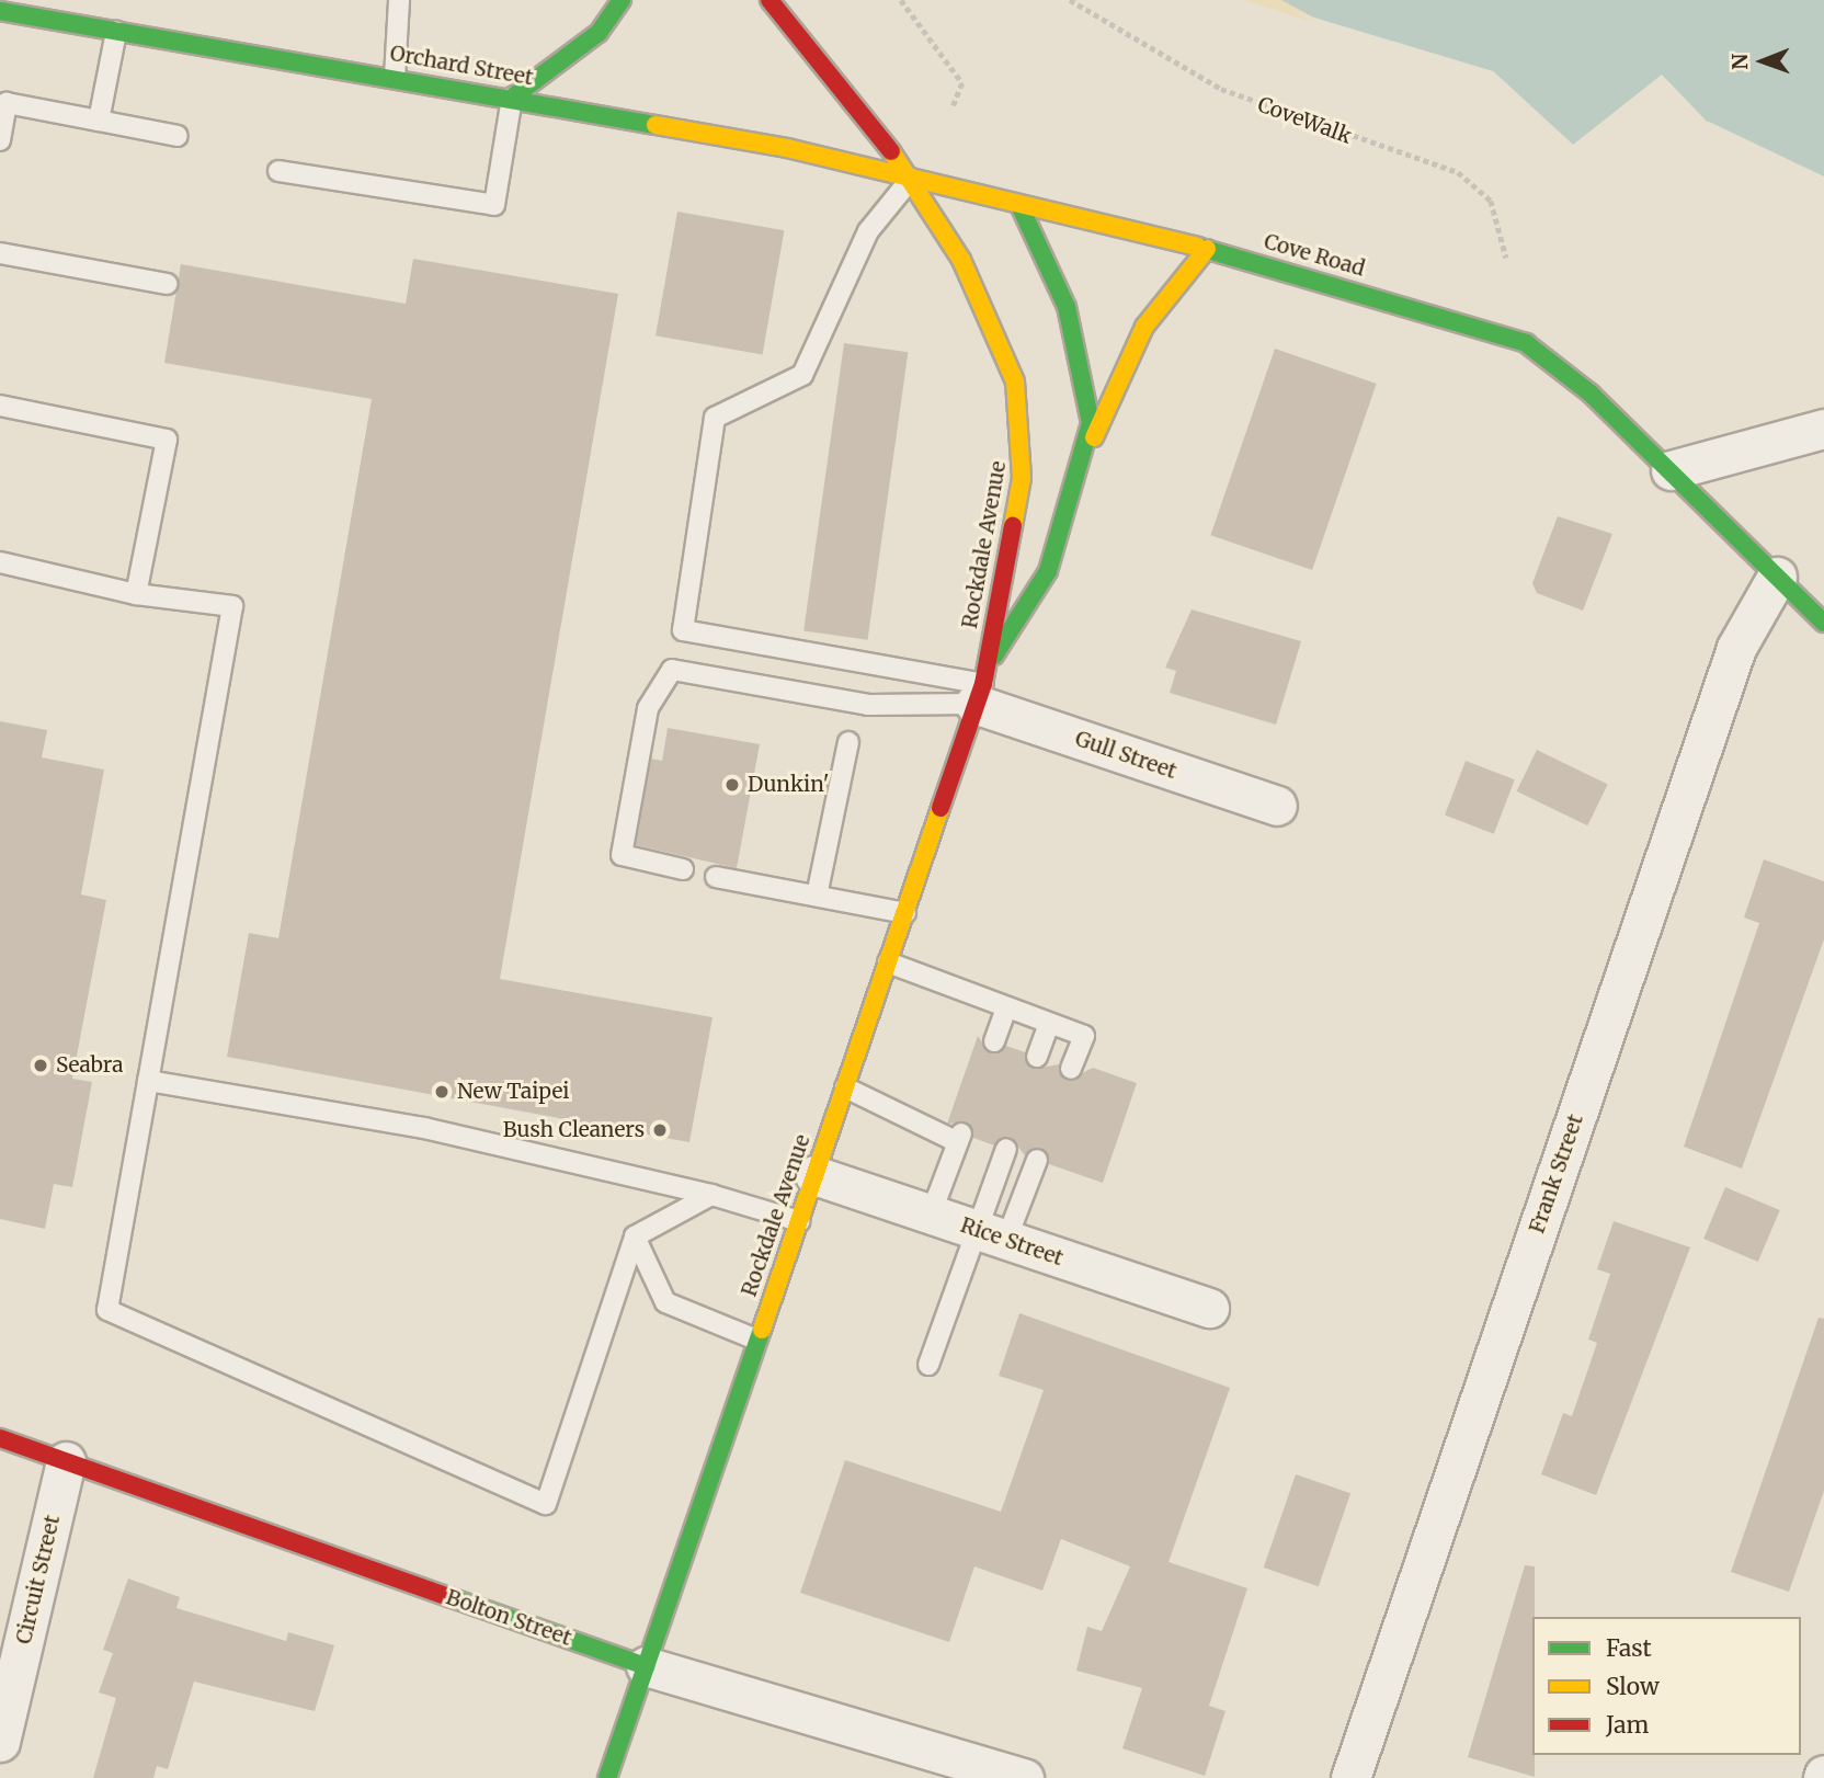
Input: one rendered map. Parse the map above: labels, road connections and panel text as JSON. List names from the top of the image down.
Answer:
{
  "streets": {
    "main road": [
      "Orchard Street",
      "Cove Road",
      "Rockdale Avenue",
      "Bolton Street"
    ],
    "street": [
      "Gull Street",
      "Frank Street",
      "Rice Street",
      "Circuit Street"
    ],
    "path": ["CoveWalk"]
  },
  "crossings": [
    ["Orchard Street", "Cove Road"],
    ["Orchard Street", "Rockdale Avenue"],
    ["Cove Road", "Rockdale Avenue"],
    ["Cove Road", "Frank Street"],
    ["Rockdale Avenue", "Gull Street"],
    ["Rockdale Avenue", "Rice Street"],
    ["Rockdale Avenue", "Bolton Street"],
    ["Circuit Street", "Bolton Street"]
  ],
  "places": [
    "Dunkin'",
    "Seabra",
    "New Taipei",
    "Bush Cleaners"
  ],
  "legend": ["Fast", "Slow", "Jam"],
  "north": "left"
}
